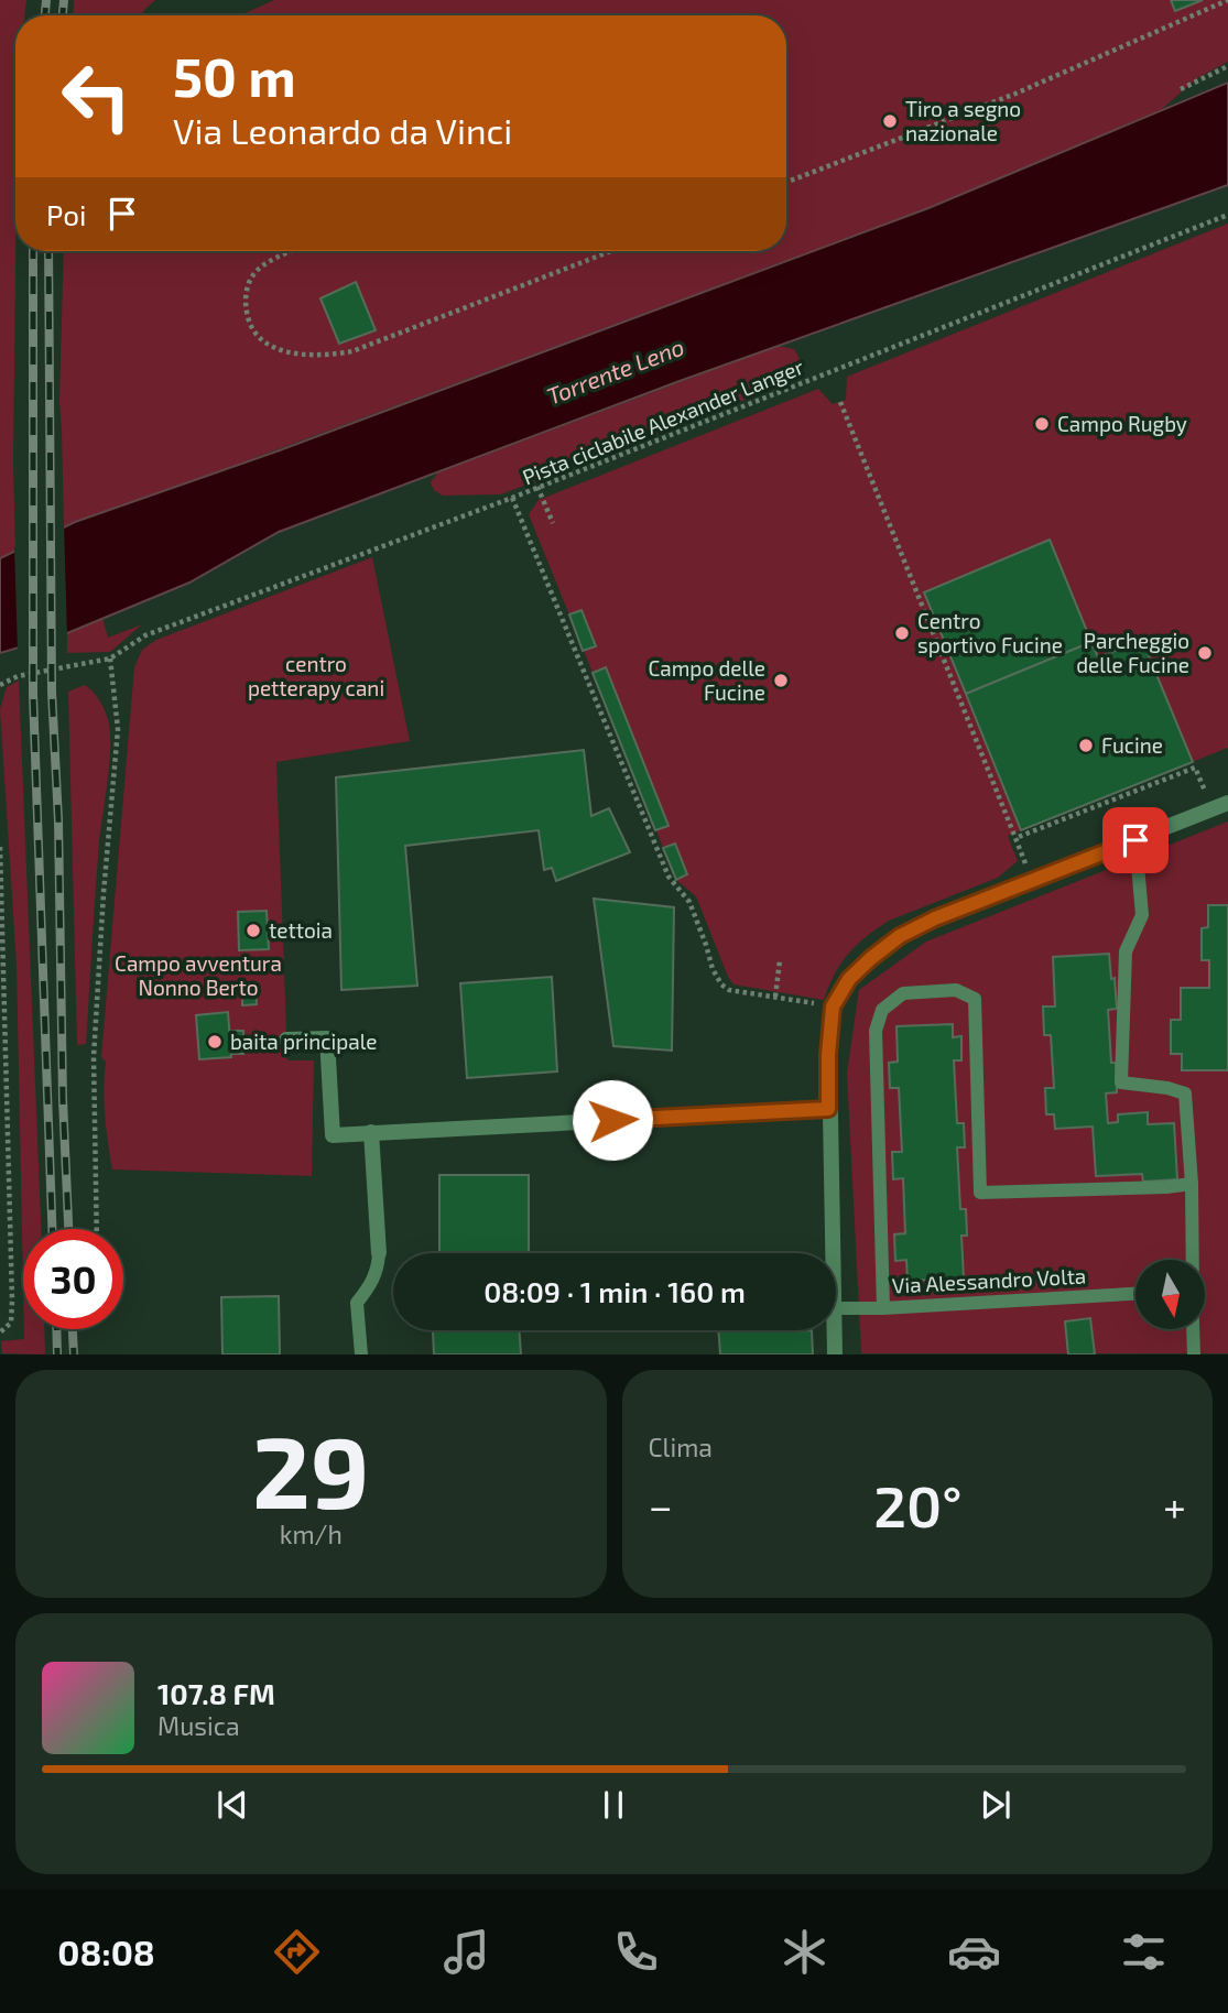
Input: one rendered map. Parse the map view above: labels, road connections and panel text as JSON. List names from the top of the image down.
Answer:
{
  "streets": {
    "lane": ["Via Alessandro Volta"],
    "path": ["Pista ciclabile Alexander Langer"]
  },
  "water": ["Torrente Leno"],
  "parks": ["centro petterapy cani", "Campo avventura Nonno Berto"],
  "places": [
    "Tiro a segno nazionale",
    "Campo Rugby",
    "Centro sportivo Fucine",
    "Parcheggio delle Fucine",
    "Campo delle Fucine",
    "Fucine",
    "tettoia",
    "baita principale"
  ],
  "north": "bottom",
  "page": {
    "turn": ["50 m", "Via Leonardo da Vinci"],
    "then": "Poi",
    "limit": "30",
    "trip": "08:09 · 1 min · 160 m",
    "tile": [
      ["29", "km/h"],
      "Clima"
    ],
    "heat": ["−", "20°", "+"],
    "song": ["107.8 FM", "Musica"],
    "tabs": "08:08"
  }
}
